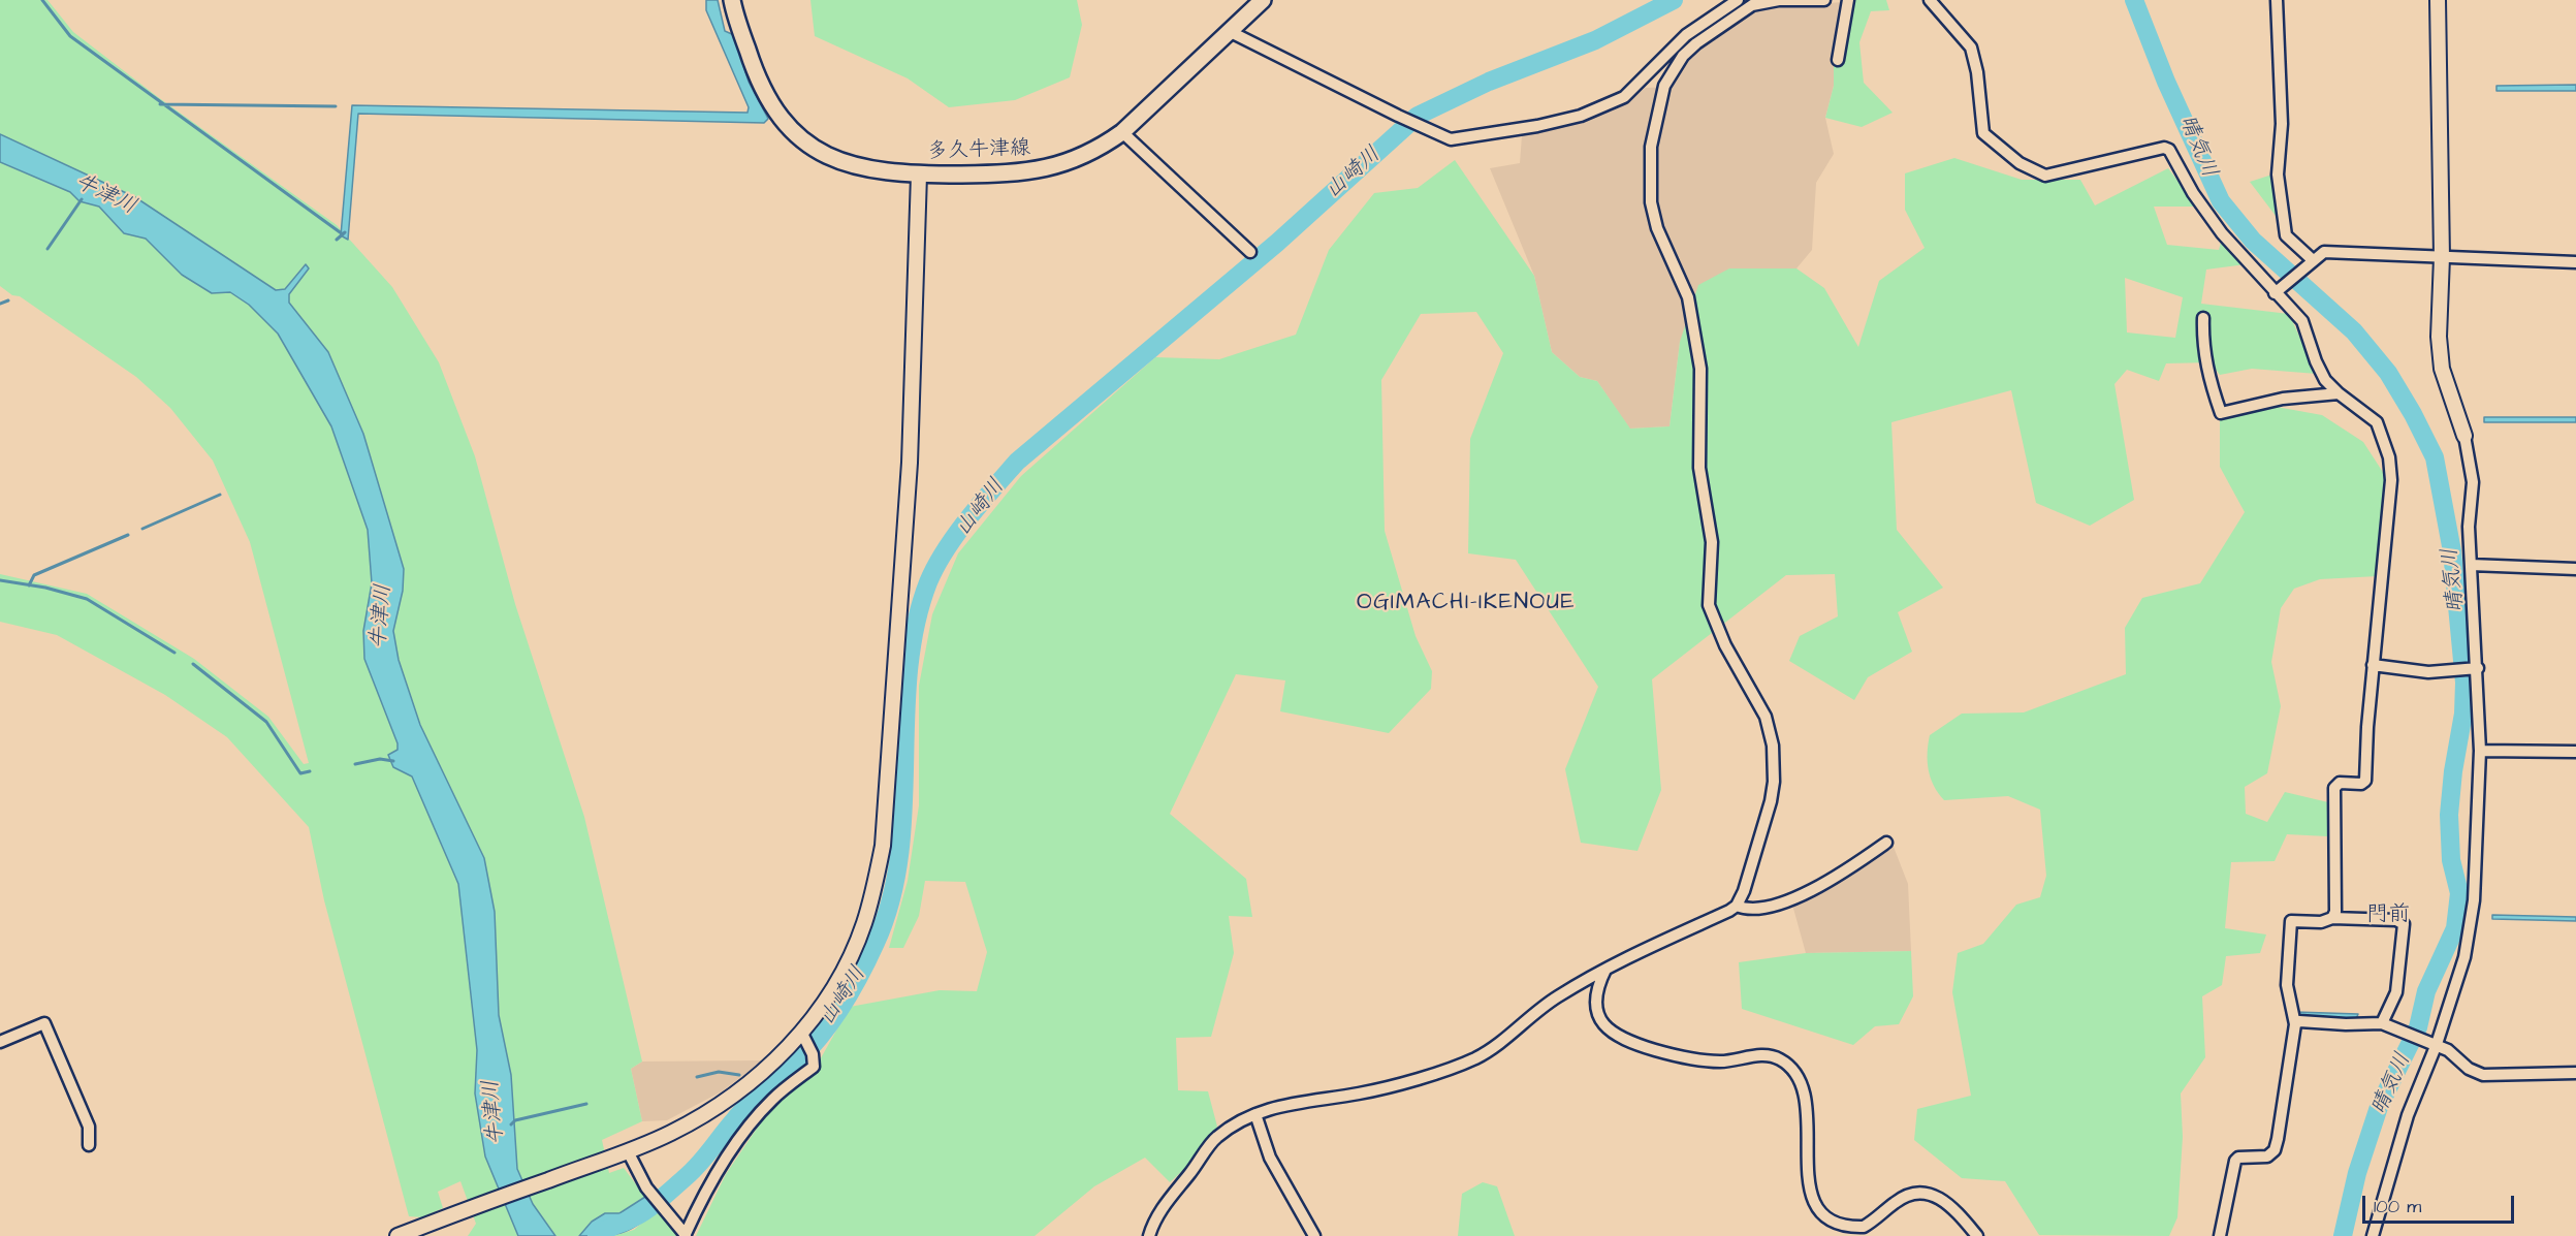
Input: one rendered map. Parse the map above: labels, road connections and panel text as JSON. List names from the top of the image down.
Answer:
{
  "streets": {
    "main road": ["多久牛津線"]
  },
  "districts": ["OGIMACHI-IKENOUE", "門前"],
  "water": ["晴気川", "山崎川", "牛津川"],
  "scale_bar": "100 m"
}
